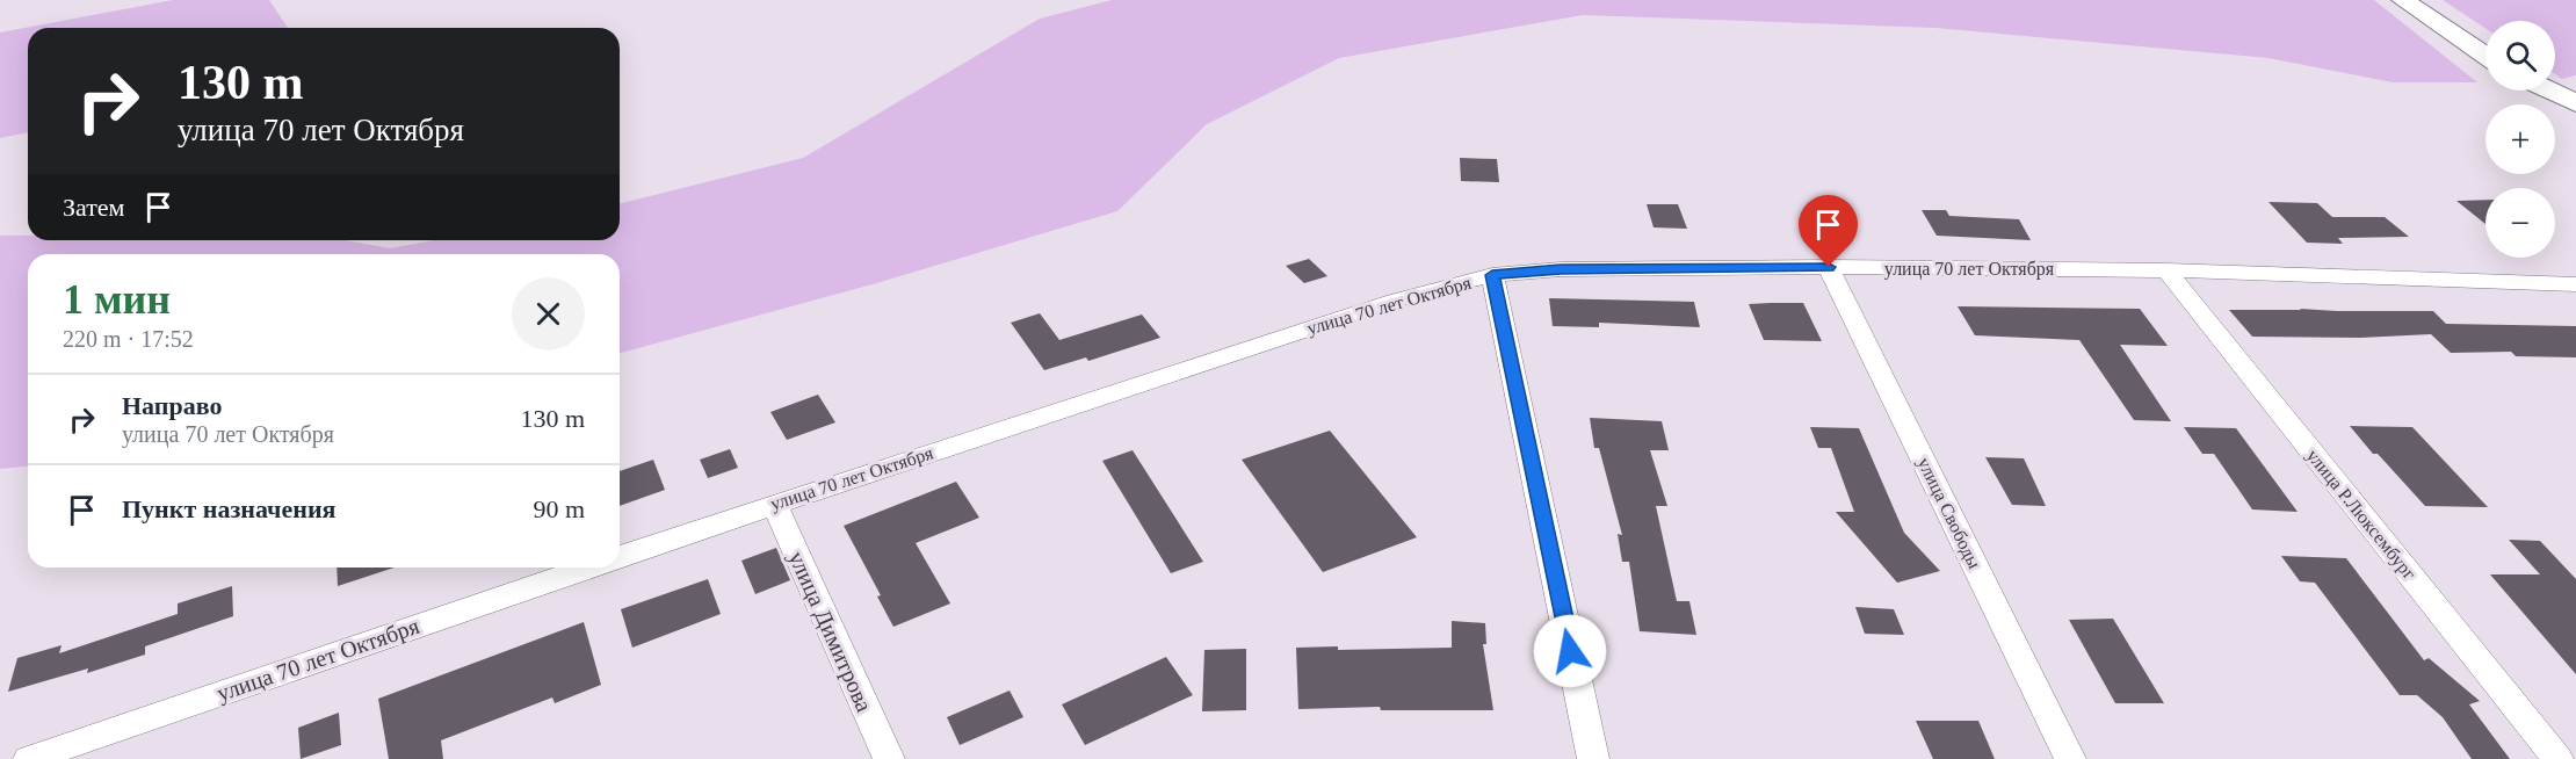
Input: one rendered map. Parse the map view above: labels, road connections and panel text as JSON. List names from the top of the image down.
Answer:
{
  "streets": {
    "street": [
      "улица 70 лет Октября",
      "улица Свободы",
      "улица Р.Люксембург",
      "улица Димитрова"
    ]
  },
  "crossings": [
    ["улица 70 лет Октября", "улица Свободы"],
    ["улица 70 лет Октября", "улица Р.Люксембург"],
    ["улица 70 лет Октября", "улица Димитрова"]
  ],
  "page": {
    "map_buttons": ["+", "−"],
    "turn": ["130 m", "улица 70 лет Октября"],
    "then": "Затем",
    "heading": ["1 мин", "220 m · 17:52"],
    "list": [
      {
        "name": "Направо",
        "note": "улица 70 лет Октября",
        "value": "130 m"
      },
      {
        "name": "Пункт назначения",
        "value": "90 m"
      }
    ]
  }
}
